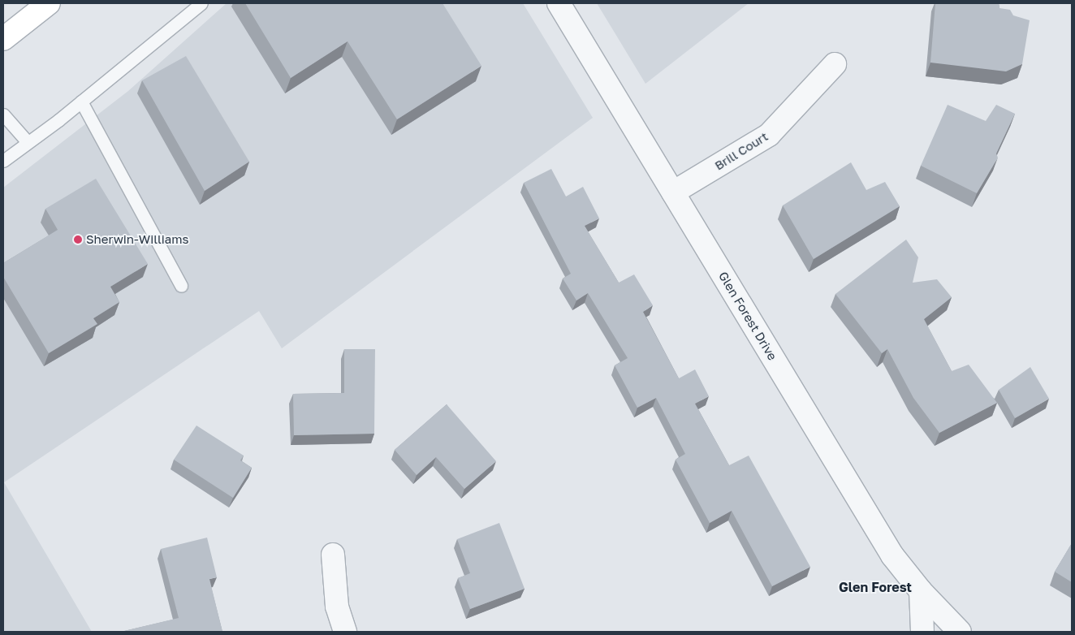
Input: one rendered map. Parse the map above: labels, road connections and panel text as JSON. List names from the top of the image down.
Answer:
{
  "streets": {
    "street": ["Brill Court", "Glen Forest Drive"]
  },
  "crossings": [
    ["Brill Court", "Glen Forest Drive"]
  ],
  "districts": ["Glen Forest"],
  "places": ["Sherwin-Williams"]
}
